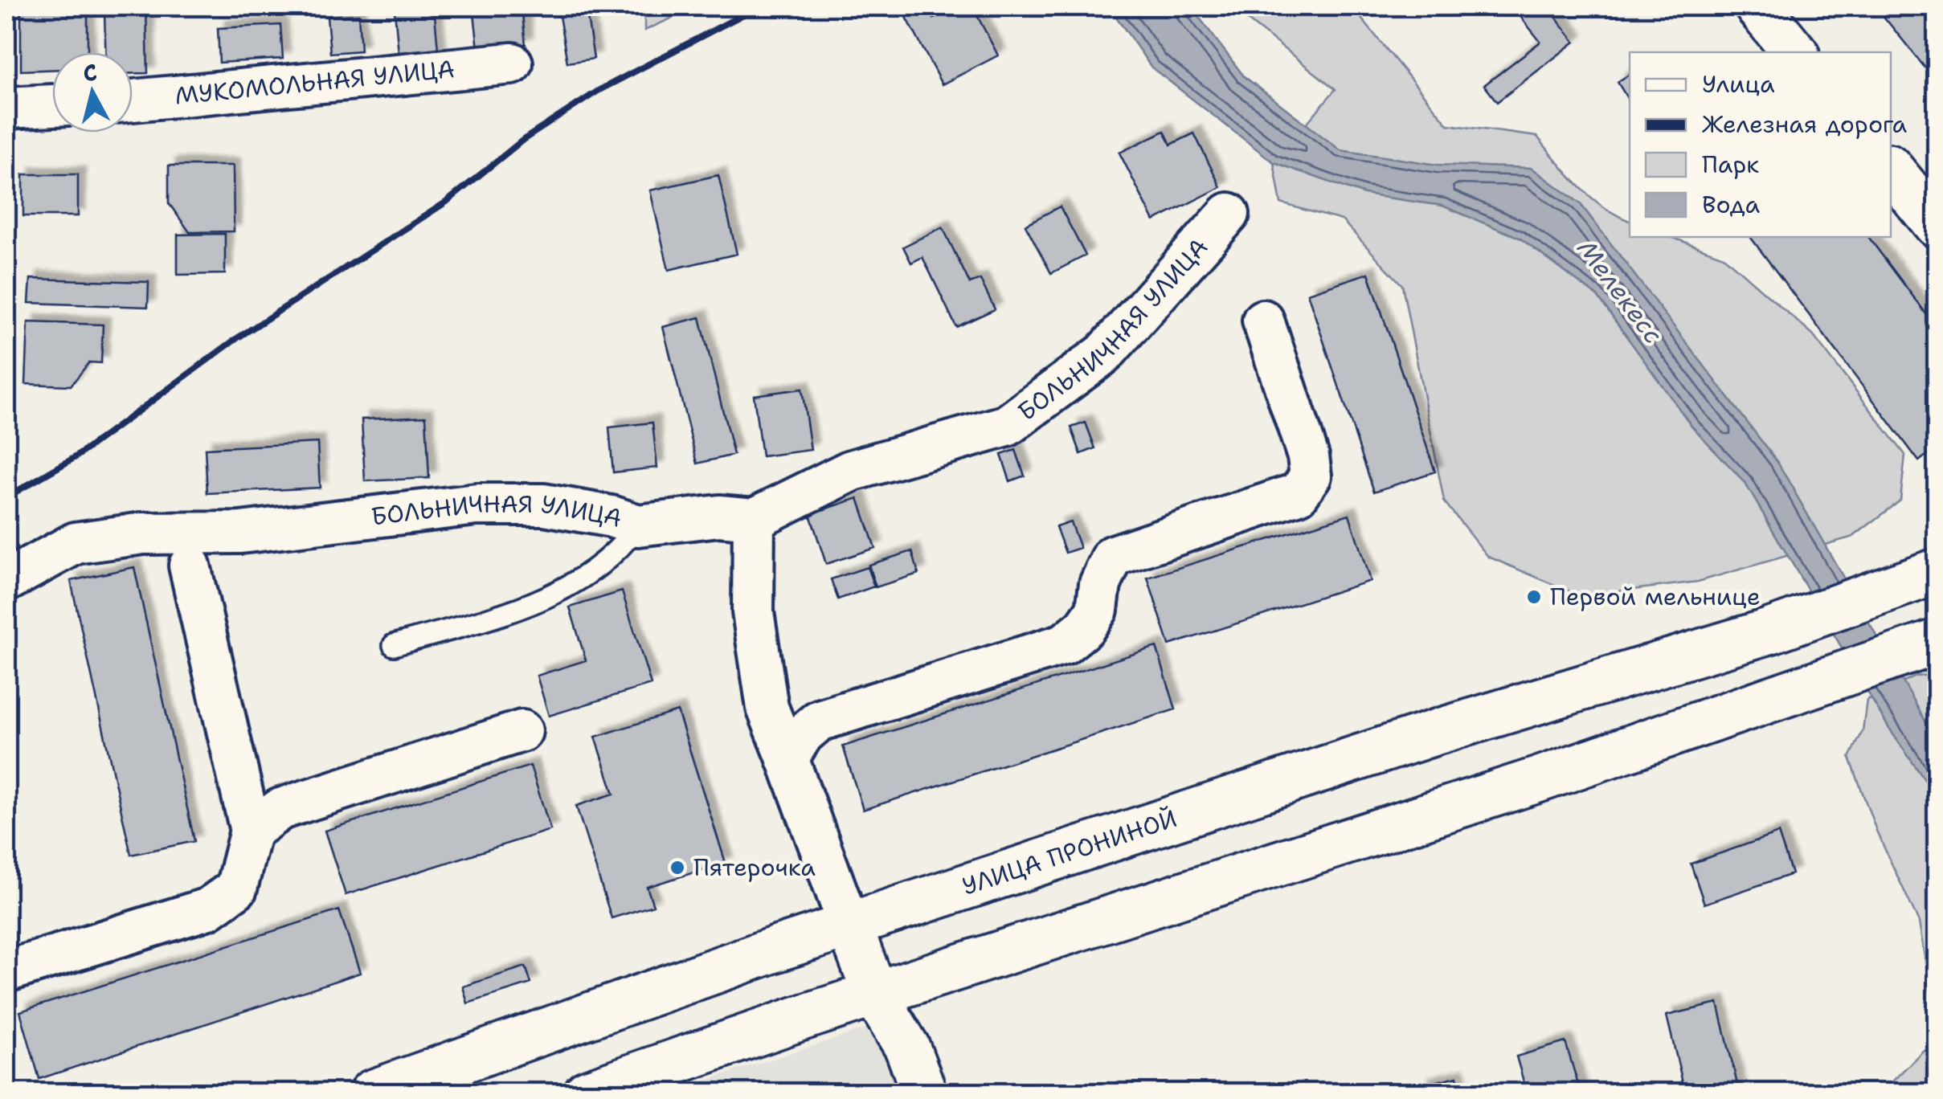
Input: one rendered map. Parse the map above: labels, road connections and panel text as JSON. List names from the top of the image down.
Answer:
{
  "streets": {
    "main road": ["УЛИЦА ПРОНИНОЙ"],
    "street": ["МУКОМОЛЬНАЯ УЛИЦА", "БОЛЬНИЧНАЯ УЛИЦА"]
  },
  "water": ["Мелекесс"],
  "places": ["Первой мельнице", "Пятерочка"],
  "legend": [
    "Улица",
    "Железная дорога",
    "Парк",
    "Вода"
  ],
  "north": "top"
}
